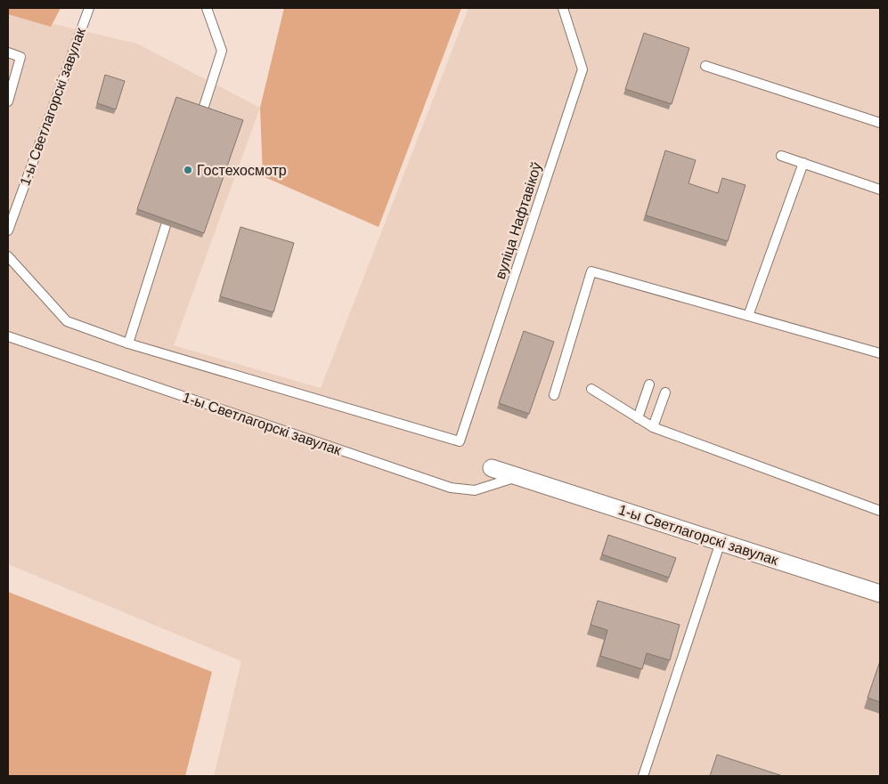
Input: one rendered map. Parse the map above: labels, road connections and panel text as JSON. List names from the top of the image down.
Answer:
{
  "streets": {
    "street": ["1-ы Светлагорскі завулак"],
    "lane": ["вуліца Нафтавікоў"]
  },
  "places": ["Гостехосмотр"]
}
